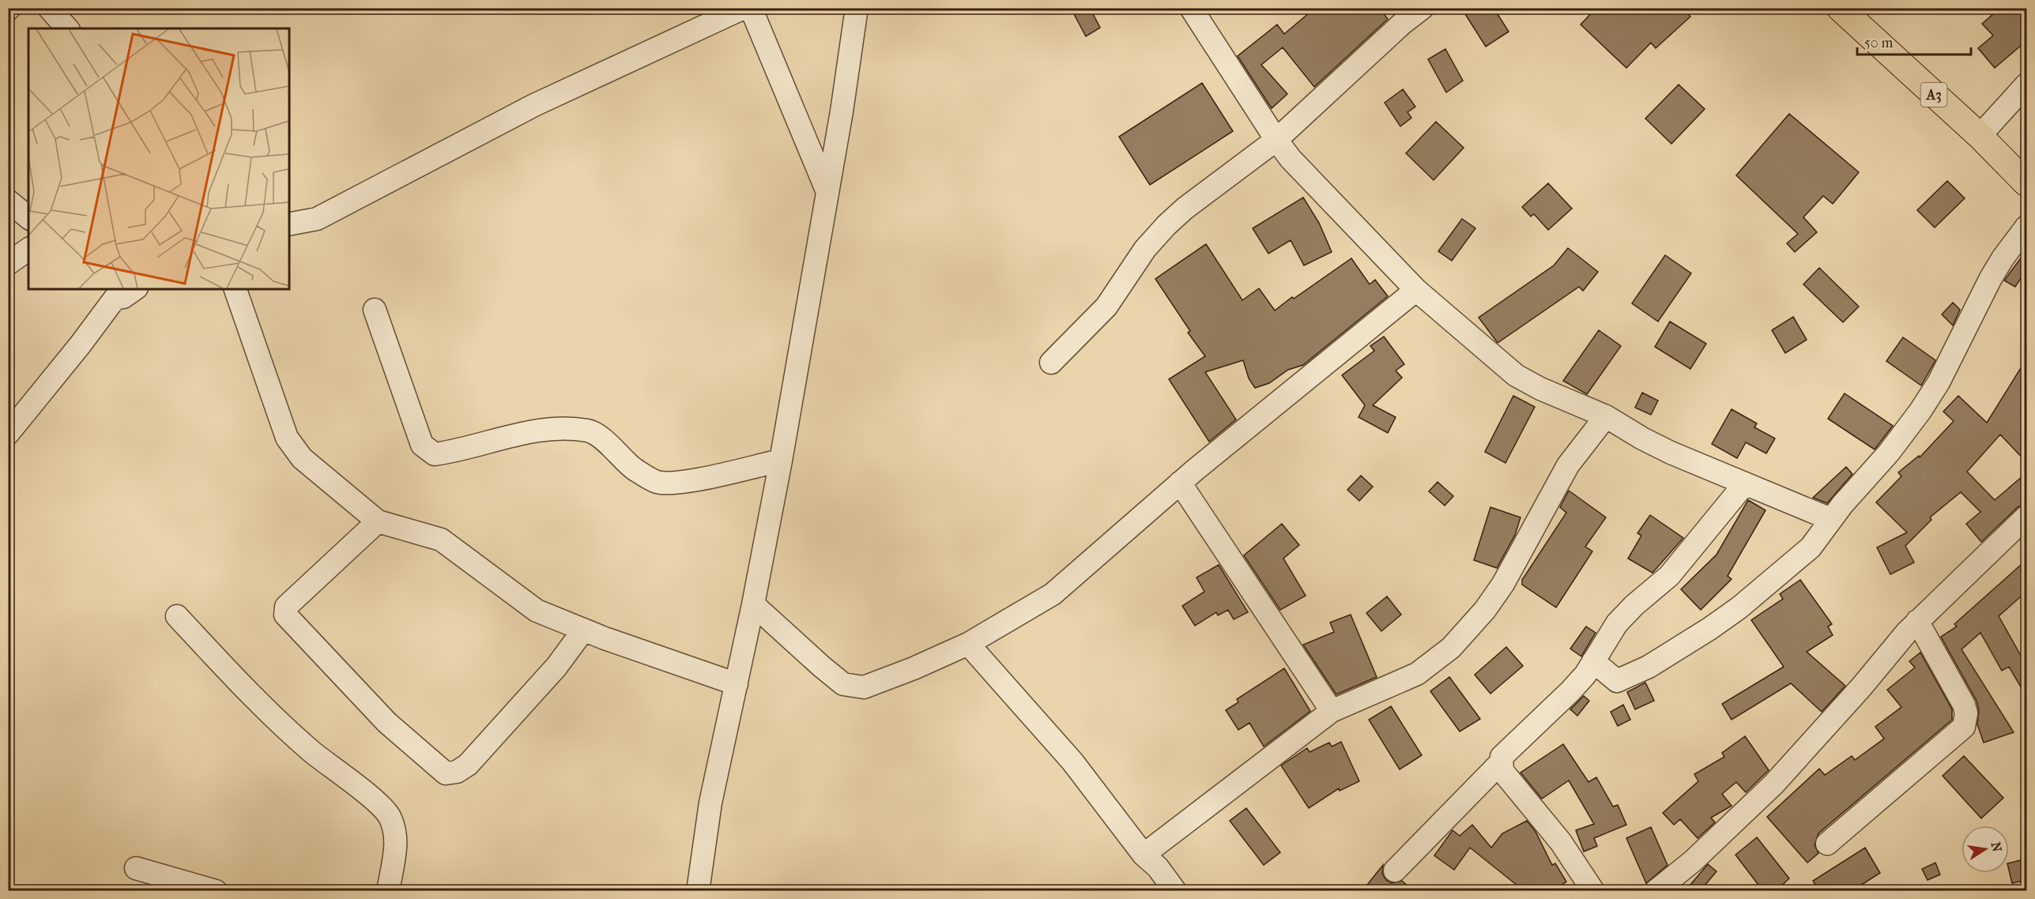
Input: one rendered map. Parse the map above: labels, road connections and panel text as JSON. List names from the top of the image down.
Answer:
{
  "streets": {
    "highway": ["A3"]
  },
  "scale_bar": "50 m",
  "north": "right"
}
